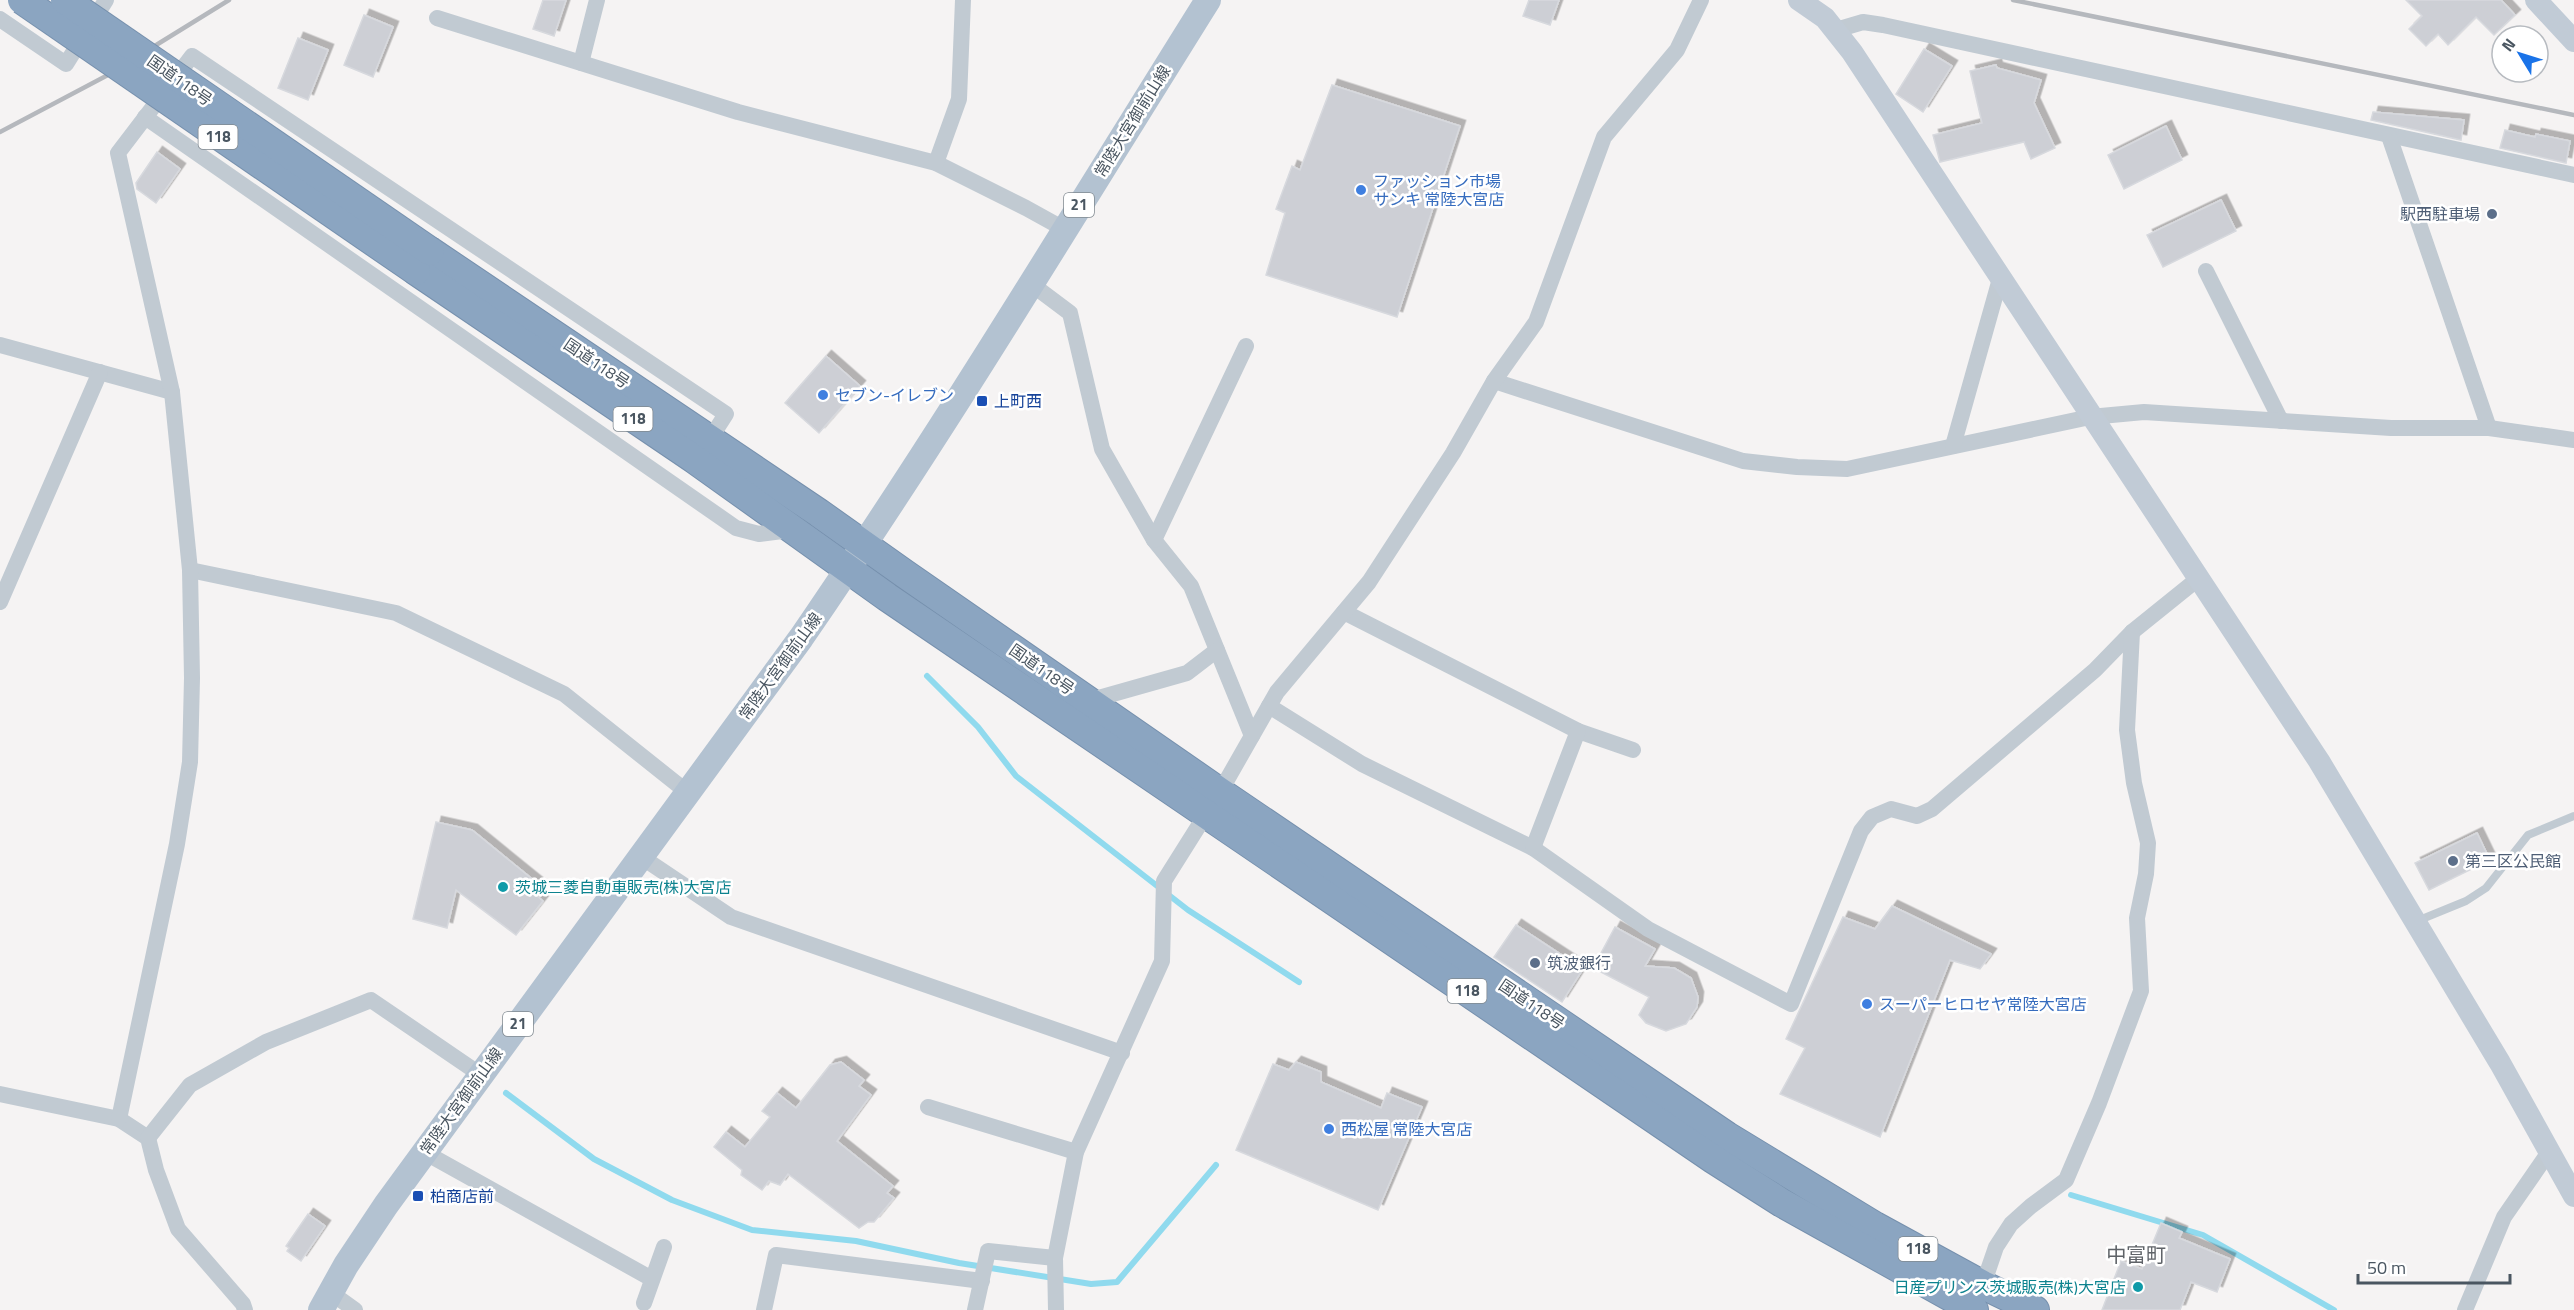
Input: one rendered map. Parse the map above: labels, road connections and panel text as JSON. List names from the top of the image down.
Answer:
{
  "streets": {
    "highway": ["国道118号", "118"],
    "main road": ["常陸大宮御前山線", "21"]
  },
  "crossings": [
    ["国道118号", "常陸大宮御前山線"]
  ],
  "districts": ["中富町"],
  "places": {
    "other": [
      "ファッション市場 サンキ 常陸大宮店",
      "駅西駐車場",
      "セブン-イレブン",
      "第三区公民館",
      "茨城三菱自動車販売(株)大宮店",
      "筑波銀行",
      "スーパーヒロセヤ常陸大宮店",
      "西松屋 常陸大宮店",
      "日産プリンス茨城販売(株)大宮店"
    ],
    "transit": ["上町西", "柏商店前"]
  },
  "scale_bar": "50 m",
  "north": "top left"
}
